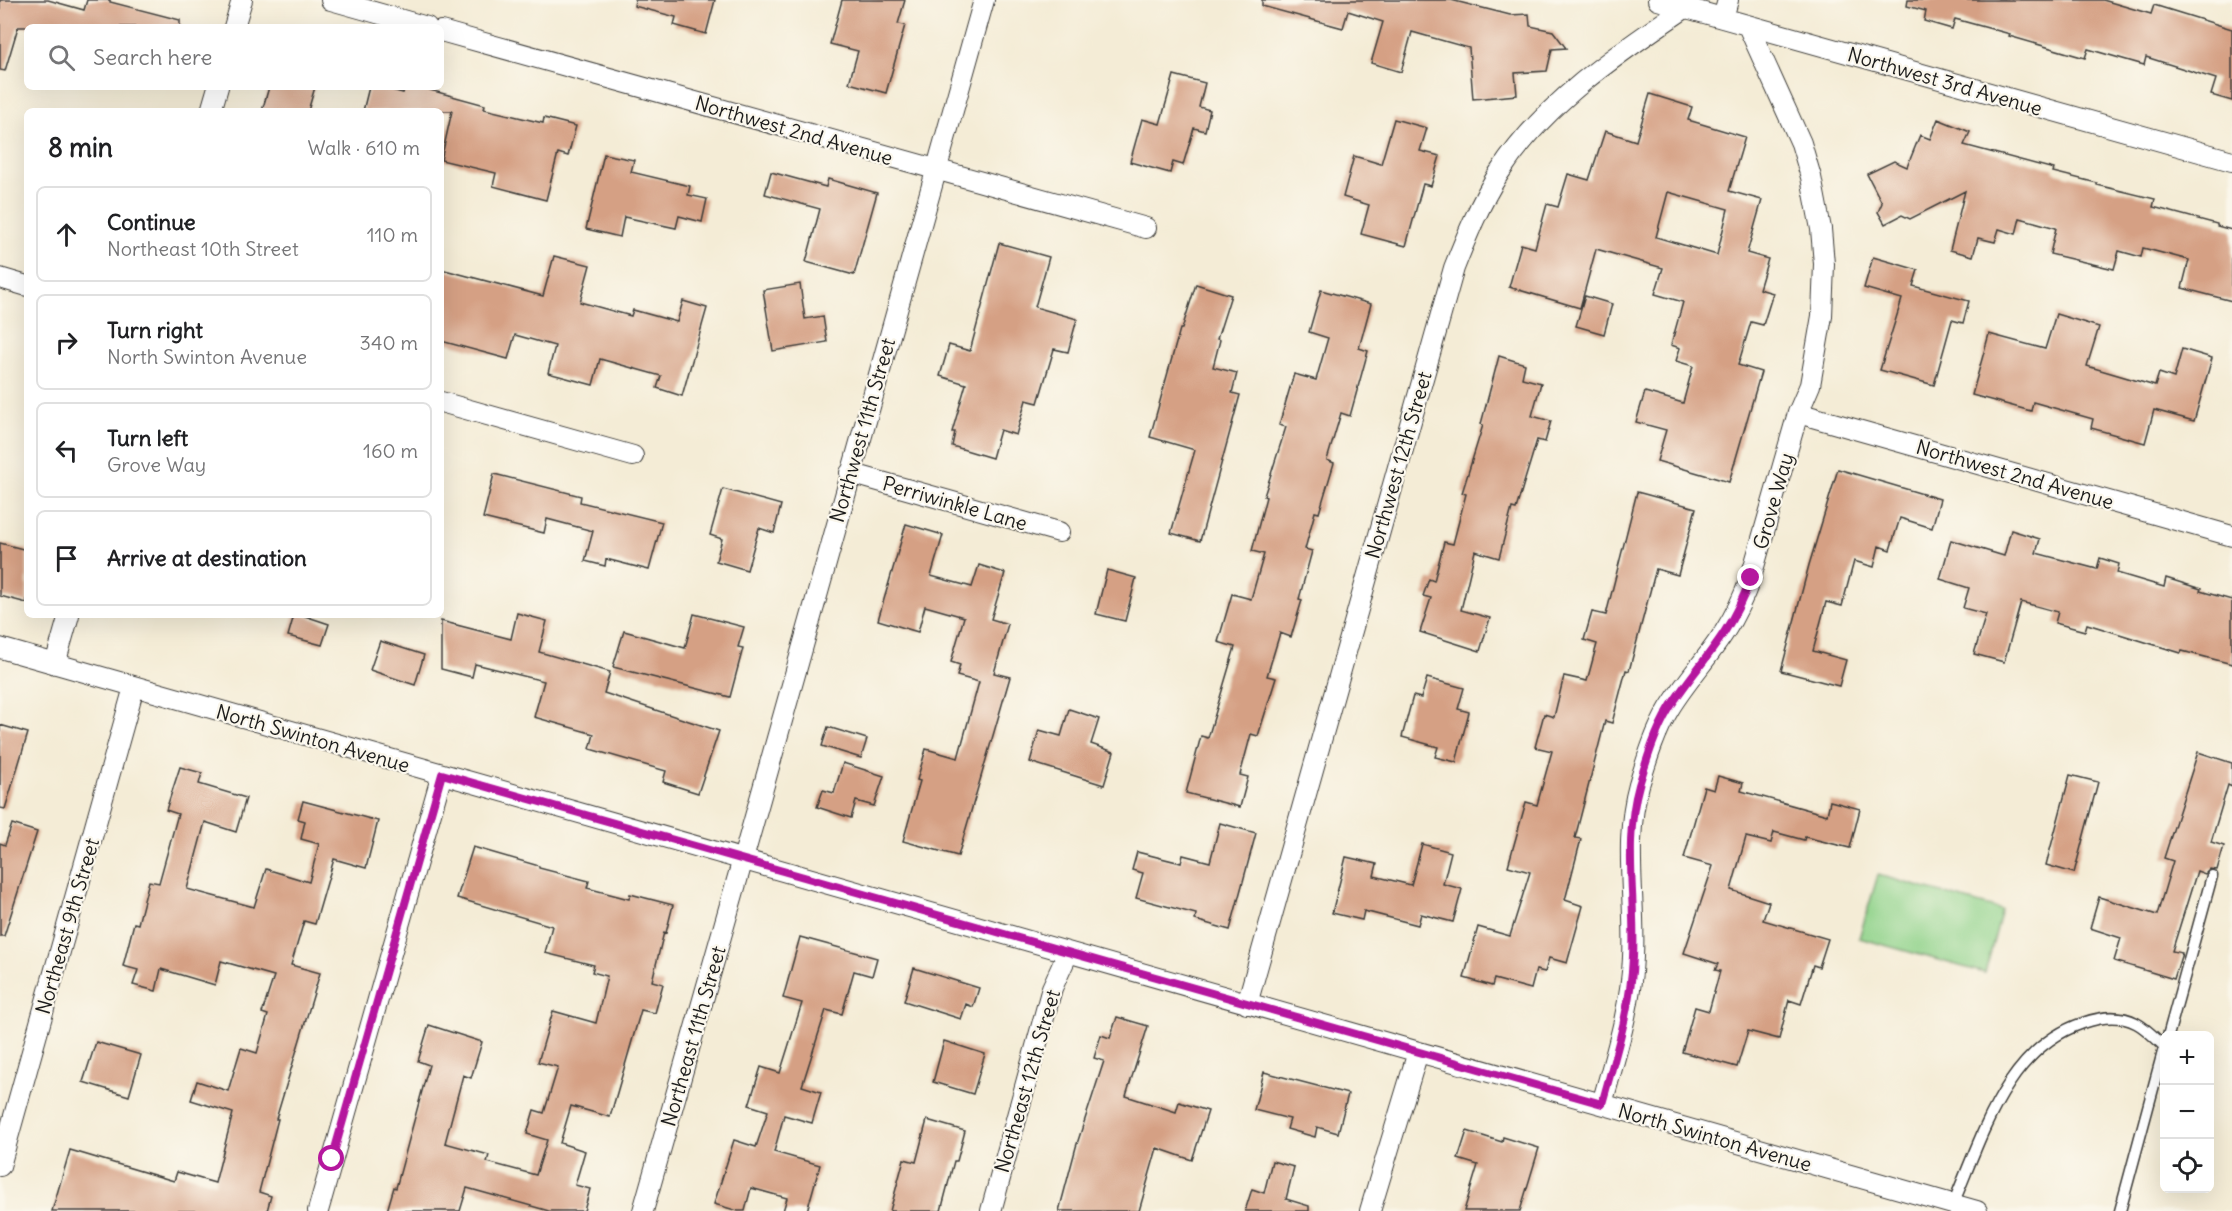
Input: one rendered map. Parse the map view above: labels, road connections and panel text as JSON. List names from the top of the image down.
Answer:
{
  "streets": {
    "street": [
      "Northwest 3rd Avenue",
      "Northwest 2nd Avenue",
      "Northwest 11th Street",
      "Northwest 12th Street",
      "Grove Way",
      "Perriwinkle Lane",
      "North Swinton Avenue",
      "Northeast 9th Street",
      "Northeast 11th Street",
      "Northeast 12th Street"
    ]
  },
  "crossings": [
    ["Northwest 3rd Avenue", "Northwest 12th Street"],
    ["Northwest 3rd Avenue", "Grove Way"],
    ["Northwest 2nd Avenue", "Northwest 11th Street"],
    ["Northwest 2nd Avenue", "Grove Way"],
    ["Northwest 11th Street", "Perriwinkle Lane"],
    ["Northwest 11th Street", "North Swinton Avenue"],
    ["Northwest 11th Street", "Northeast 11th Street"],
    ["Northwest 12th Street", "North Swinton Avenue"],
    ["Grove Way", "North Swinton Avenue"],
    ["North Swinton Avenue", "Northeast 9th Street"],
    ["North Swinton Avenue", "Northeast 11th Street"],
    ["North Swinton Avenue", "Northeast 12th Street"]
  ],
  "page": {
    "search": "Search here",
    "heading": ["8 min", "Walk · 610 m"],
    "list": [
      ["Continue", "Northeast 10th Street", "110 m"],
      ["Turn right", "North Swinton Avenue", "340 m"],
      ["Turn left", "Grove Way", "160 m"],
      "Arrive at destination"
    ],
    "map_buttons": ["+", "−"]
  }
}
